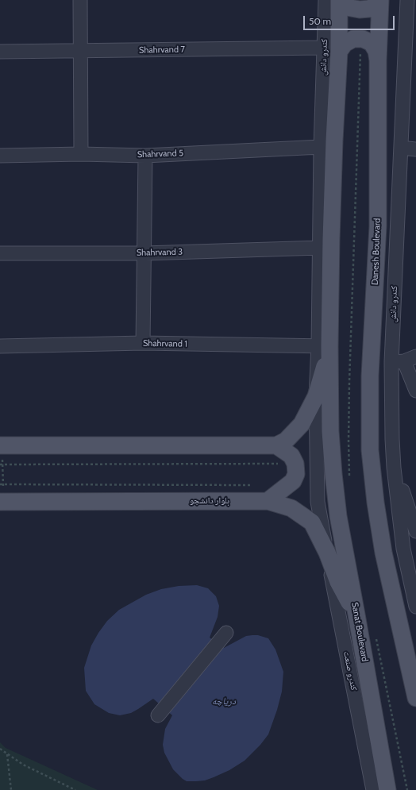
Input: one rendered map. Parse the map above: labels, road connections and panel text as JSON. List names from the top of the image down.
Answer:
{
  "streets": {
    "main road": ["Danesh Boulevard", "بلوار دانشجو", "Sanat Boulevard"],
    "street": [
      "Shahrvand 7",
      "کندرو دانش",
      "Shahrvand 5",
      "Shahrvand 3",
      "Shahrvand 1",
      "کندرو صنعت"
    ]
  },
  "crossings": [
    ["Shahrvand 7", "کندرو دانش"],
    ["کندرو دانش", "Shahrvand 5"],
    ["کندرو دانش", "Shahrvand 3"],
    ["کندرو دانش", "Shahrvand 1"],
    ["کندرو دانش", "Sanat Boulevard"],
    ["Shahrvand 1", "Sanat Boulevard"],
    ["بلوار دانشجو", "Sanat Boulevard"],
    ["بلوار دانشجو", "کندرو صنعت"]
  ],
  "water": ["دریاچه"],
  "scale_bar": "50 m"
}
